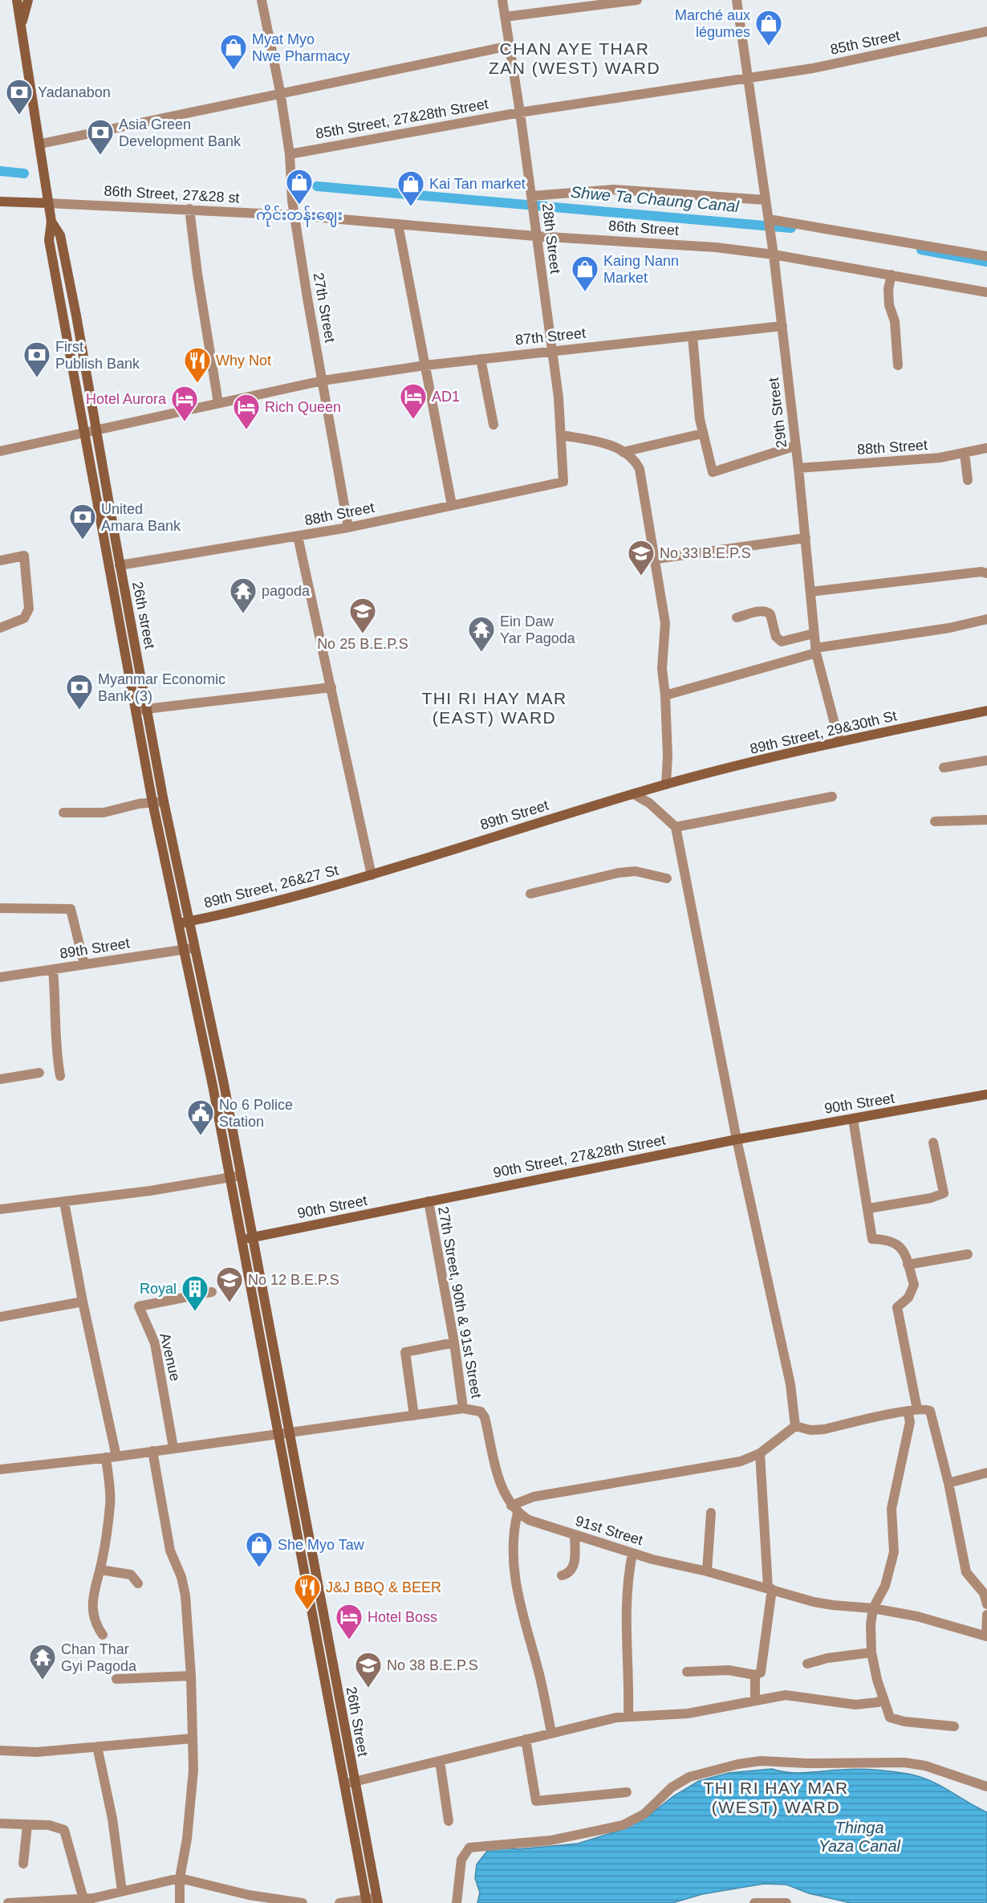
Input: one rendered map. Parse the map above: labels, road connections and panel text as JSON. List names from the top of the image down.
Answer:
{
  "streets": {
    "main road": [
      "26th street",
      "89th Street, 29&30th St",
      "89th Street",
      "89th Street, 26&27 St",
      "90th Street",
      "90th Street, 27&28th Street",
      "26th Street"
    ],
    "street": [
      "85th Street",
      "85th Street, 27&28th Street",
      "86th Street, 27&28 st",
      "86th Street",
      "28th Street",
      "27th Street",
      "87th Street",
      "29th Street",
      "88th Street",
      "27th Street, 90th & 91st Street",
      "Avenue",
      "91st Street"
    ]
  },
  "crossings": [
    ["85th Street", "85th Street, 27&28th Street"],
    ["85th Street", "28th Street"],
    ["85th Street", "29th Street"],
    ["85th Street, 27&28th Street", "28th Street"],
    ["85th Street, 27&28th Street", "27th Street"],
    ["86th Street, 27&28 st", "86th Street"],
    ["86th Street, 27&28 st", "27th Street"],
    ["86th Street", "28th Street"],
    ["86th Street", "27th Street"],
    ["86th Street", "29th Street"],
    ["28th Street", "87th Street"],
    ["28th Street", "88th Street"],
    ["27th Street", "87th Street"],
    ["27th Street", "88th Street"],
    ["87th Street", "29th Street"],
    ["87th Street", "26th street"],
    ["29th Street", "88th Street"],
    ["29th Street", "89th Street, 29&30th St"],
    ["88th Street", "26th street"],
    ["26th street", "89th Street"],
    ["26th street", "89th Street, 26&27 St"],
    ["26th street", "26th Street"],
    ["89th Street, 29&30th St", "89th Street"],
    ["89th Street", "89th Street, 26&27 St"],
    ["89th Street", "26th Street"],
    ["90th Street", "90th Street, 27&28th Street"],
    ["90th Street", "27th Street, 90th & 91st Street"],
    ["90th Street", "26th Street"],
    ["90th Street, 27&28th Street", "27th Street, 90th & 91st Street"]
  ],
  "districts": ["CHAN AYE THAR ZAN (WEST) WARD", "THI RI HAY MAR (EAST) WARD", "THI RI HAY MAR (WEST) WARD"],
  "water": ["Shwe Ta Chaung Canal", "Thinga Yaza Canal"],
  "places": {
    "shop": [
      "Marché aux légumes",
      "Myat Myo Nwe Pharmacy",
      "ကိုင်းတန်းဈေး",
      "Kai Tan market",
      "Kaing Nann Market",
      "She Myo Taw"
    ],
    "bank": [
      "Yadanabon",
      "Asia Green Development Bank",
      "First Publish Bank",
      "United Amara Bank",
      "Myanmar Economic Bank (3)"
    ],
    "restaurant": ["Why Not", "J&J BBQ & BEER"],
    "hotel": [
      "AD1",
      "Hotel Aurora",
      "Rich Queen",
      "Hotel Boss"
    ],
    "school or university": [
      "No 33 B.E.P.S",
      "No 25 B.E.P.S",
      "No 12 B.E.P.S",
      "No 38 B.E.P.S"
    ],
    "temple": ["pagoda", "Ein Daw Yar Pagoda", "Chan Thar Gyi Pagoda"],
    "public building": ["No 6 Police Station"],
    "building": ["Royal"]
  }
}
